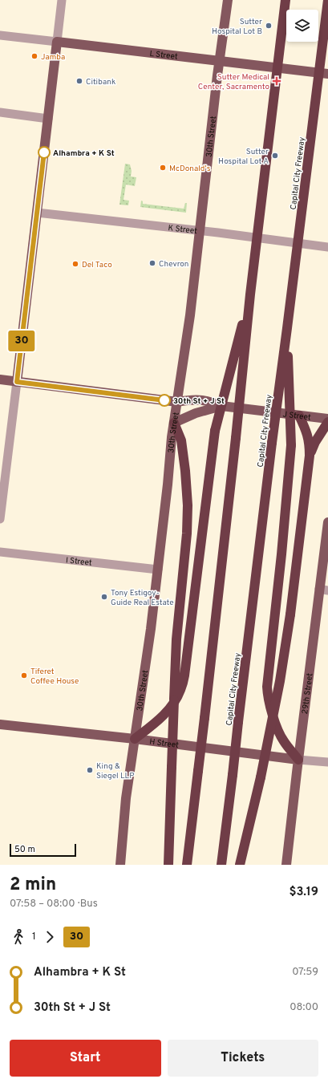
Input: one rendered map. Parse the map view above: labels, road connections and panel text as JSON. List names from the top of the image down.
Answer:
{
  "streets": {
    "highway": ["Capital City Freeway"],
    "main road": [
      "L Street",
      "30th Street",
      "J Street",
      "29th Street",
      "H Street"
    ],
    "street": ["K Street", "I Street"]
  },
  "crossings": [
    ["L Street", "30th Street"],
    ["30th Street", "K Street"],
    ["30th Street", "J Street"],
    ["30th Street", "I Street"],
    ["30th Street", "H Street"],
    ["29th Street", "H Street"]
  ],
  "places": {
    "other": [
      "Sutter Hospital Lot B",
      "Jamba",
      "Citibank",
      "Alhambra + K St",
      "Sutter Hospital Lot A",
      "McDonald's",
      "Chevron",
      "Del Taco",
      "30th St + J St",
      "Tony Estigoy- Guide Real Estate",
      "Tiferet Coffee House",
      "King & Siegel LLP"
    ],
    "health": ["Sutter Medical Center, Sacramento"]
  },
  "lines": ["bus line 30"],
  "scale_bar": "50 m",
  "page": {
    "on_map": "30",
    "scale": "50 m",
    "heading": ["2 min", "07:58 – 08:00 · Bus", "$3.19"],
    "legs": ["1", "30"],
    "list": [
      {
        "name": "Alhambra + K St",
        "value": "07:59"
      },
      {
        "name": "30th St + J St",
        "value": "08:00"
      }
    ],
    "buttons": ["Start", "Tickets"]
  }
}
